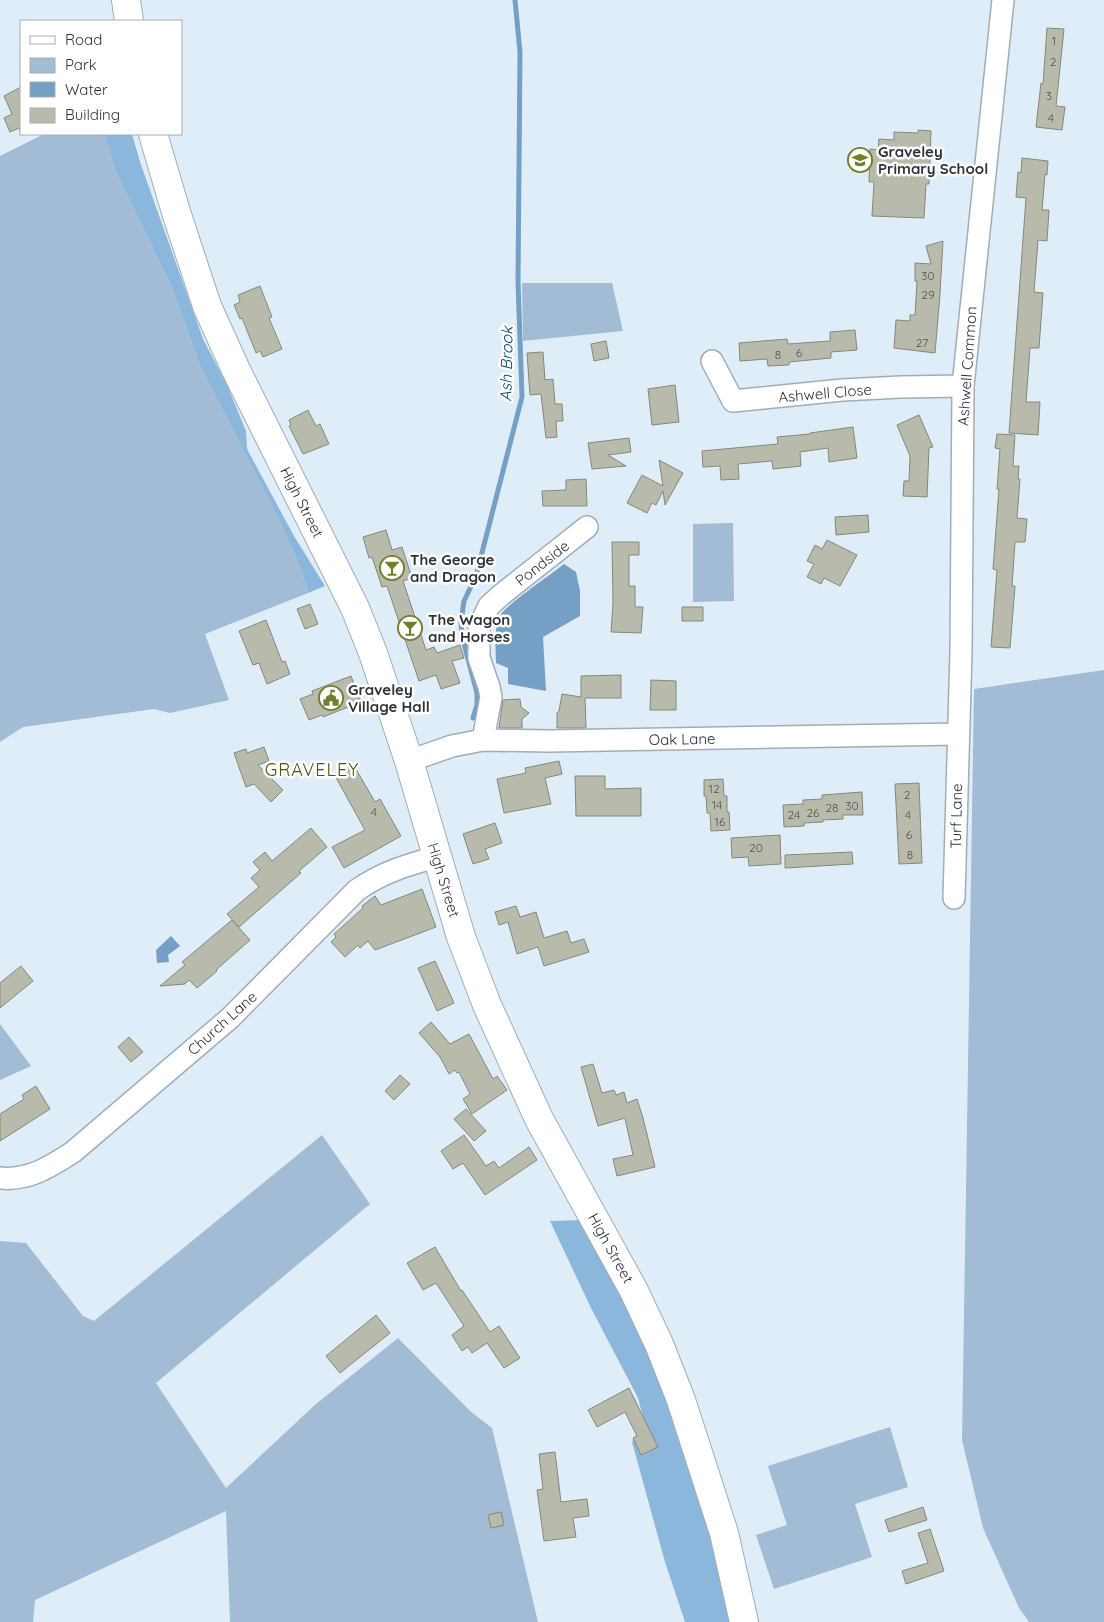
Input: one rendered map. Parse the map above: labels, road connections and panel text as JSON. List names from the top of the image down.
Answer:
{
  "streets": {
    "main road": ["High Street"],
    "street": [
      "Ashwell Common",
      "Ashwell Close",
      "Pondside",
      "Oak Lane",
      "Turf Lane",
      "Church Lane"
    ]
  },
  "crossings": [
    ["Ashwell Common", "Ashwell Close"],
    ["Ashwell Common", "Oak Lane"],
    ["Ashwell Common", "Turf Lane"],
    ["High Street", "Oak Lane"],
    ["High Street", "Church Lane"],
    ["Pondside", "Oak Lane"],
    ["Oak Lane", "Turf Lane"]
  ],
  "districts": ["GRAVELEY"],
  "water": ["Ash Brook"],
  "places": {
    "school or university": ["Graveley Primary School"],
    "bar": ["The George and Dragon", "The Wagon and Horses"],
    "public building": ["Graveley Village Hall"]
  },
  "house_numbers": [
    "1",
    "2",
    "3",
    "4",
    "30",
    "29",
    "27",
    "6",
    "8",
    "12",
    "2",
    "14",
    "30",
    "28",
    "4",
    "26",
    "24",
    "4",
    "16",
    "6",
    "20",
    "8"
  ],
  "legend": [
    "Road",
    "Park",
    "Water",
    "Building"
  ]
}
